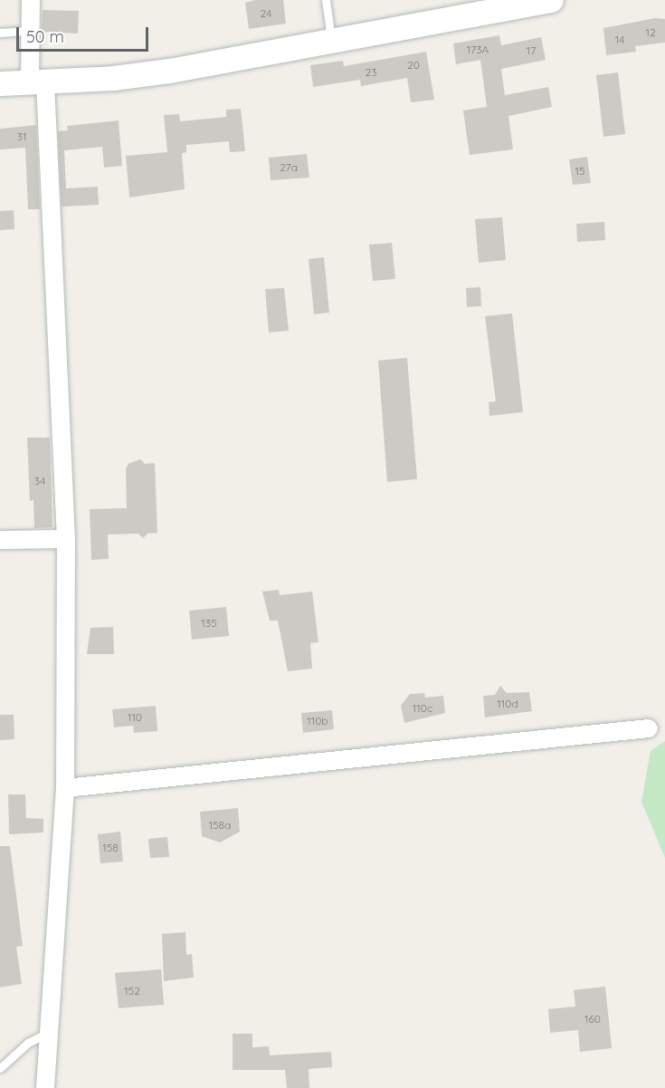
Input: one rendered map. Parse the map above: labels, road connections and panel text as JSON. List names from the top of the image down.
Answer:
{
  "house_numbers": [
    "24",
    "12",
    "14",
    "173A",
    "17",
    "20",
    "23",
    "31",
    "27a",
    "15",
    "34",
    "135",
    "110d",
    "110c",
    "110",
    "110b",
    "158a",
    "158",
    "152",
    "160"
  ],
  "scale_bar": "50 m"
}
